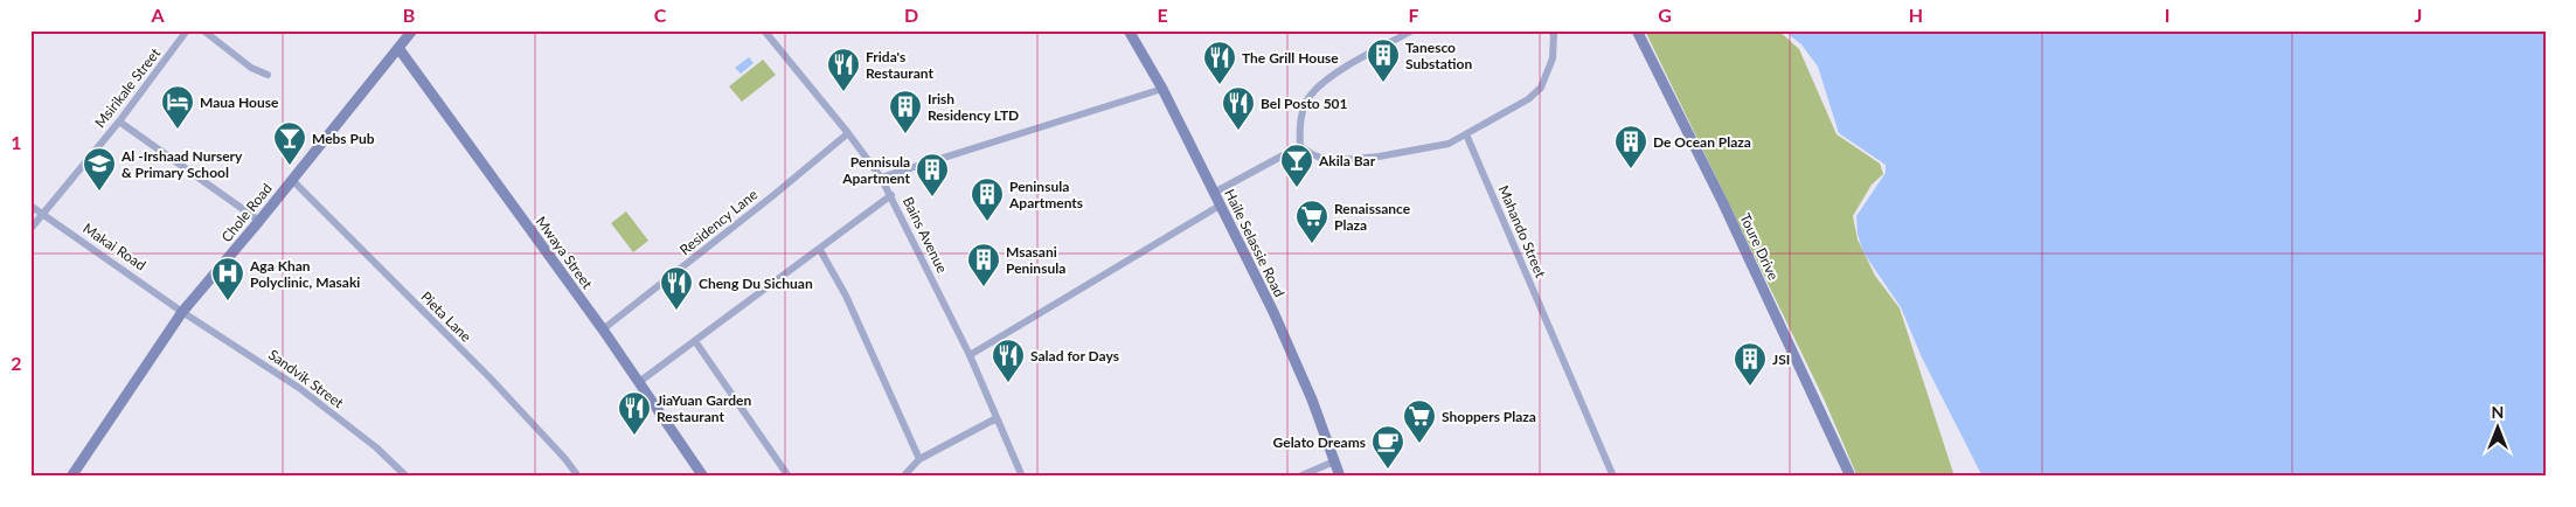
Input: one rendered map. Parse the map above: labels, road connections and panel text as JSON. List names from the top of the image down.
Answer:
{
  "streets": {
    "street": [
      "Msirikale Street",
      "Chole Road",
      "Residency Lane",
      "Mahando Street",
      "Bains Avenue",
      "Haile Selassie Road",
      "Makai Road",
      "Toure Drive",
      "Mwaya Street",
      "Pieta Lane",
      "Sandvik Street"
    ]
  },
  "crossings": [
    ["Msirikale Street", "Makai Road"],
    ["Chole Road", "Makai Road"],
    ["Chole Road", "Mwaya Street"],
    ["Chole Road", "Pieta Lane"],
    ["Chole Road", "Sandvik Street"],
    ["Residency Lane", "Bains Avenue"],
    ["Residency Lane", "Mwaya Street"],
    ["Makai Road", "Sandvik Street"]
  ],
  "places": {
    "building": [
      "Tanesco Substation",
      "Irish Residency LTD",
      "De Ocean Plaza",
      "Pennisula Apartment",
      "Peninsula Apartments",
      "Msasani Peninsula",
      "JSI"
    ],
    "restaurant": [
      "The Grill House",
      "Frida's Restaurant",
      "Bel Posto 501",
      "Cheng Du Sichuan",
      "Salad for Days",
      "JiaYuan Garden Restaurant"
    ],
    "hotel": ["Maua House"],
    "bar": ["Mebs Pub", "Akila Bar"],
    "school or university": ["Al -Irshaad Nursery & Primary School"],
    "supermarket": ["Renaissance Plaza", "Shoppers Plaza"],
    "hospital": ["Aga Khan Polyclinic, Masaki"],
    "cafe": ["Gelato Dreams"]
  },
  "north": "top",
  "grid": {
    "columns": [
      "A",
      "B",
      "C",
      "D",
      "E",
      "F",
      "G",
      "H",
      "I",
      "J"
    ],
    "rows": ["1", "2"]
  }
}
